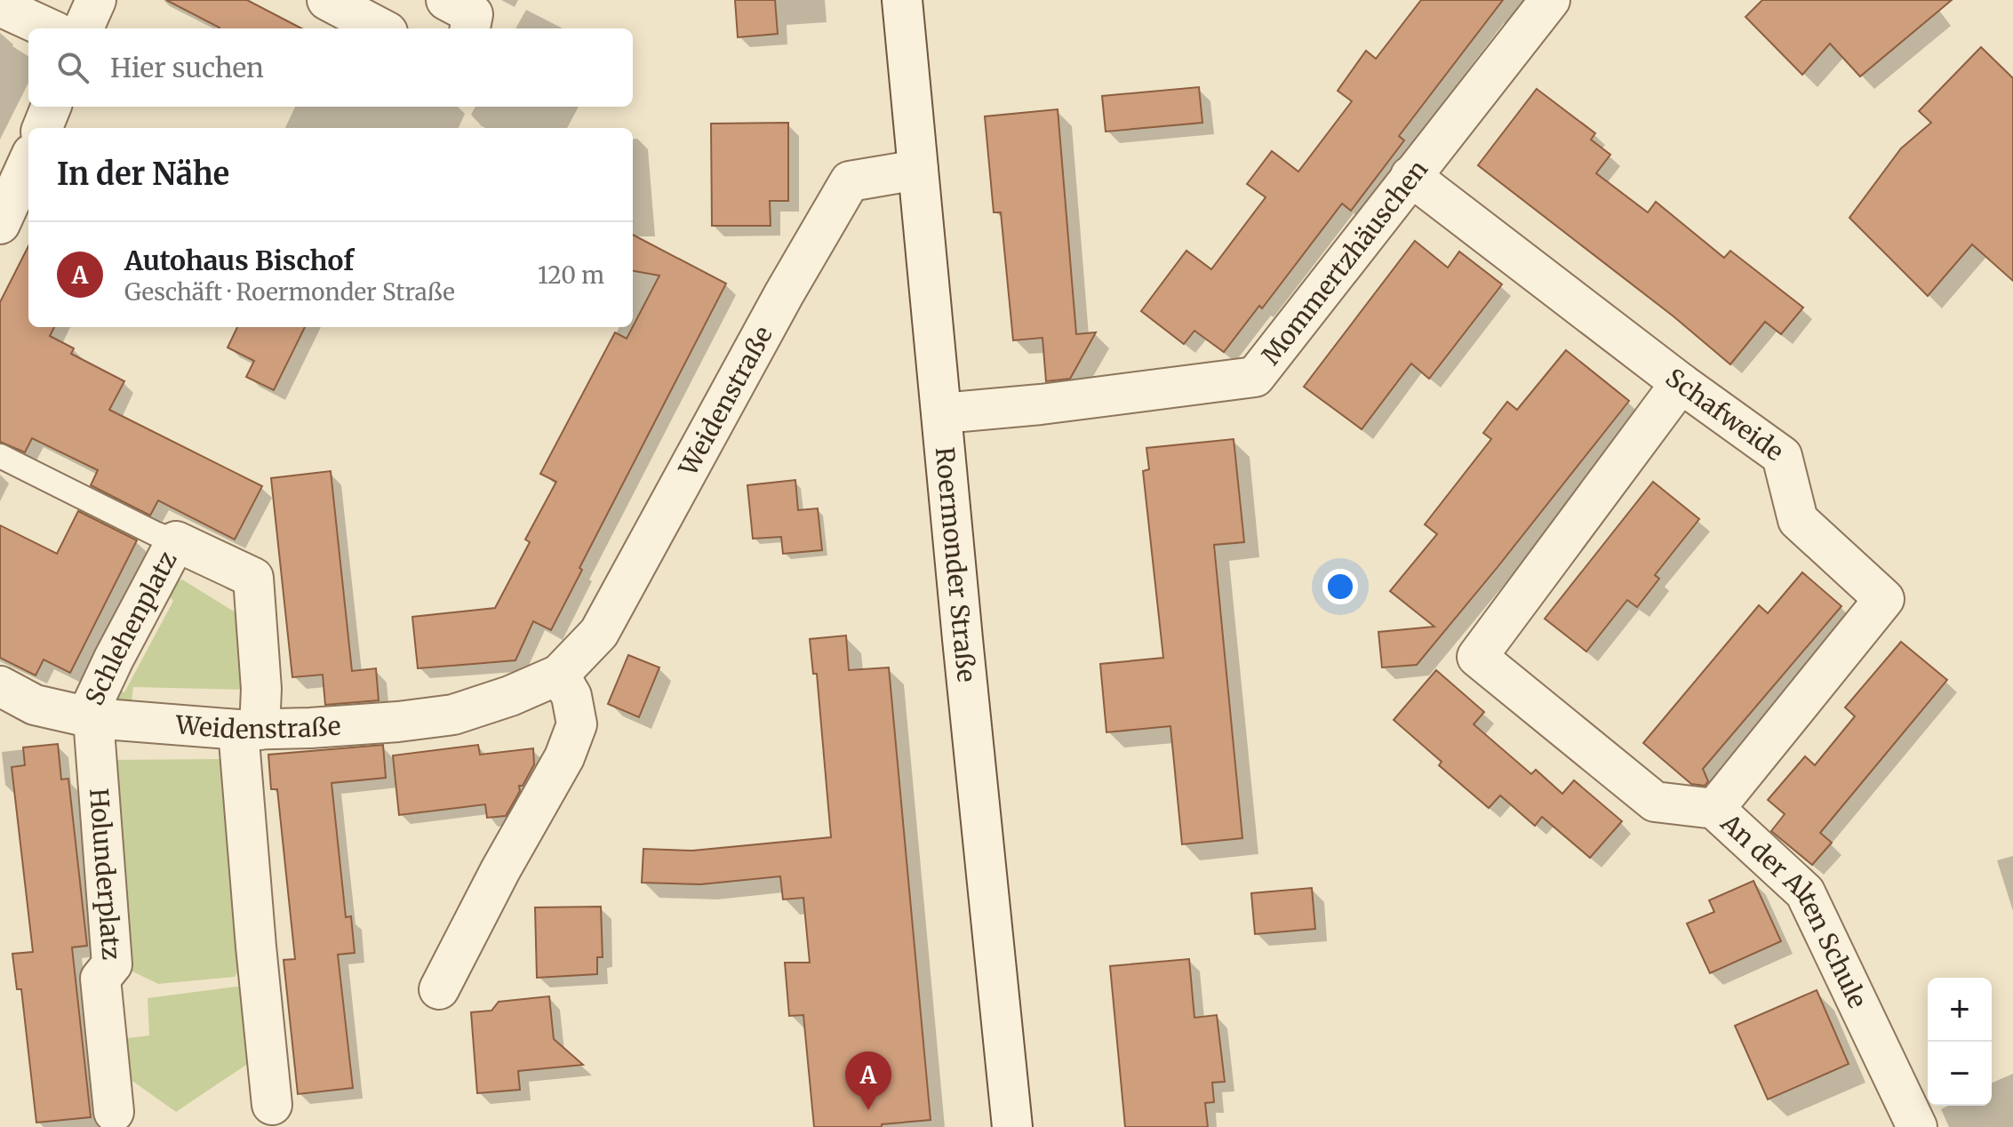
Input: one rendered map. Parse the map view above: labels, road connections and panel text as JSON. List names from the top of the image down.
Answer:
{
  "streets": {
    "street": [
      "Mommertzhäuschen",
      "Weidenstraße",
      "Schafweide",
      "Roermonder Straße",
      "Schlehenplatz",
      "Holunderplatz",
      "An der Alten Schule"
    ]
  },
  "crossings": [
    ["Mommertzhäuschen", "Schafweide"],
    ["Mommertzhäuschen", "Roermonder Straße"],
    ["Weidenstraße", "Roermonder Straße"],
    ["Weidenstraße", "Schlehenplatz"],
    ["Weidenstraße", "Holunderplatz"],
    ["Schafweide", "An der Alten Schule"],
    ["Schlehenplatz", "Holunderplatz"]
  ],
  "page": {
    "search": "Hier suchen",
    "heading": "In der Nähe",
    "list": [
      {
        "mark": "A",
        "name": "Autohaus Bischof",
        "note": "Geschäft · Roermonder Straße",
        "value": "120 m"
      }
    ],
    "map_buttons": ["+", "−"],
    "pins": "A"
  }
}
